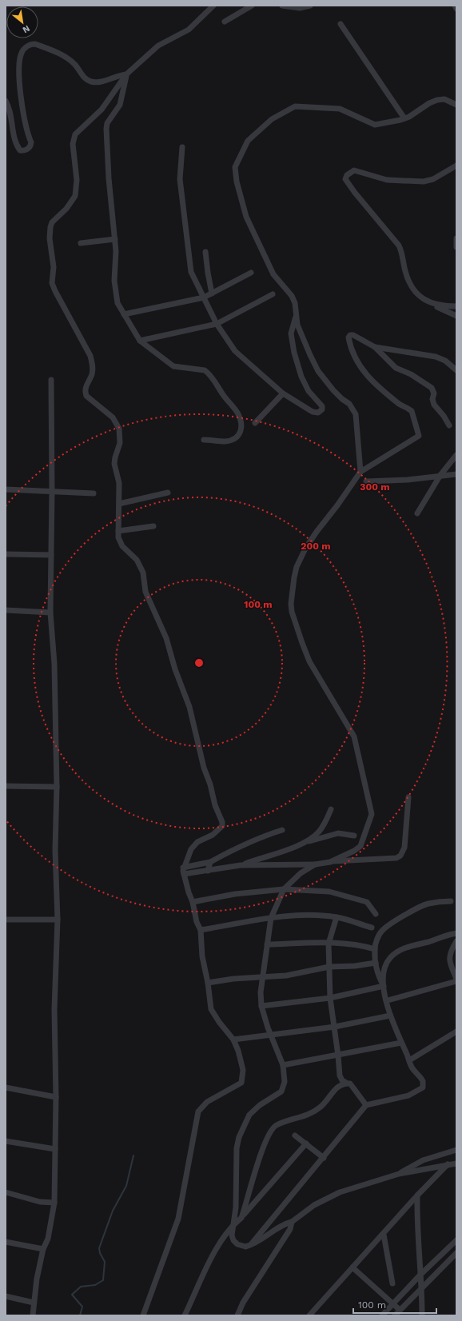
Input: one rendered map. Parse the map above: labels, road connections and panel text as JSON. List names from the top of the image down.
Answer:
{
  "scale_bar": "100 m",
  "north": "bottom right",
  "rings": ["300 m", "200 m", "100 m"]
}
